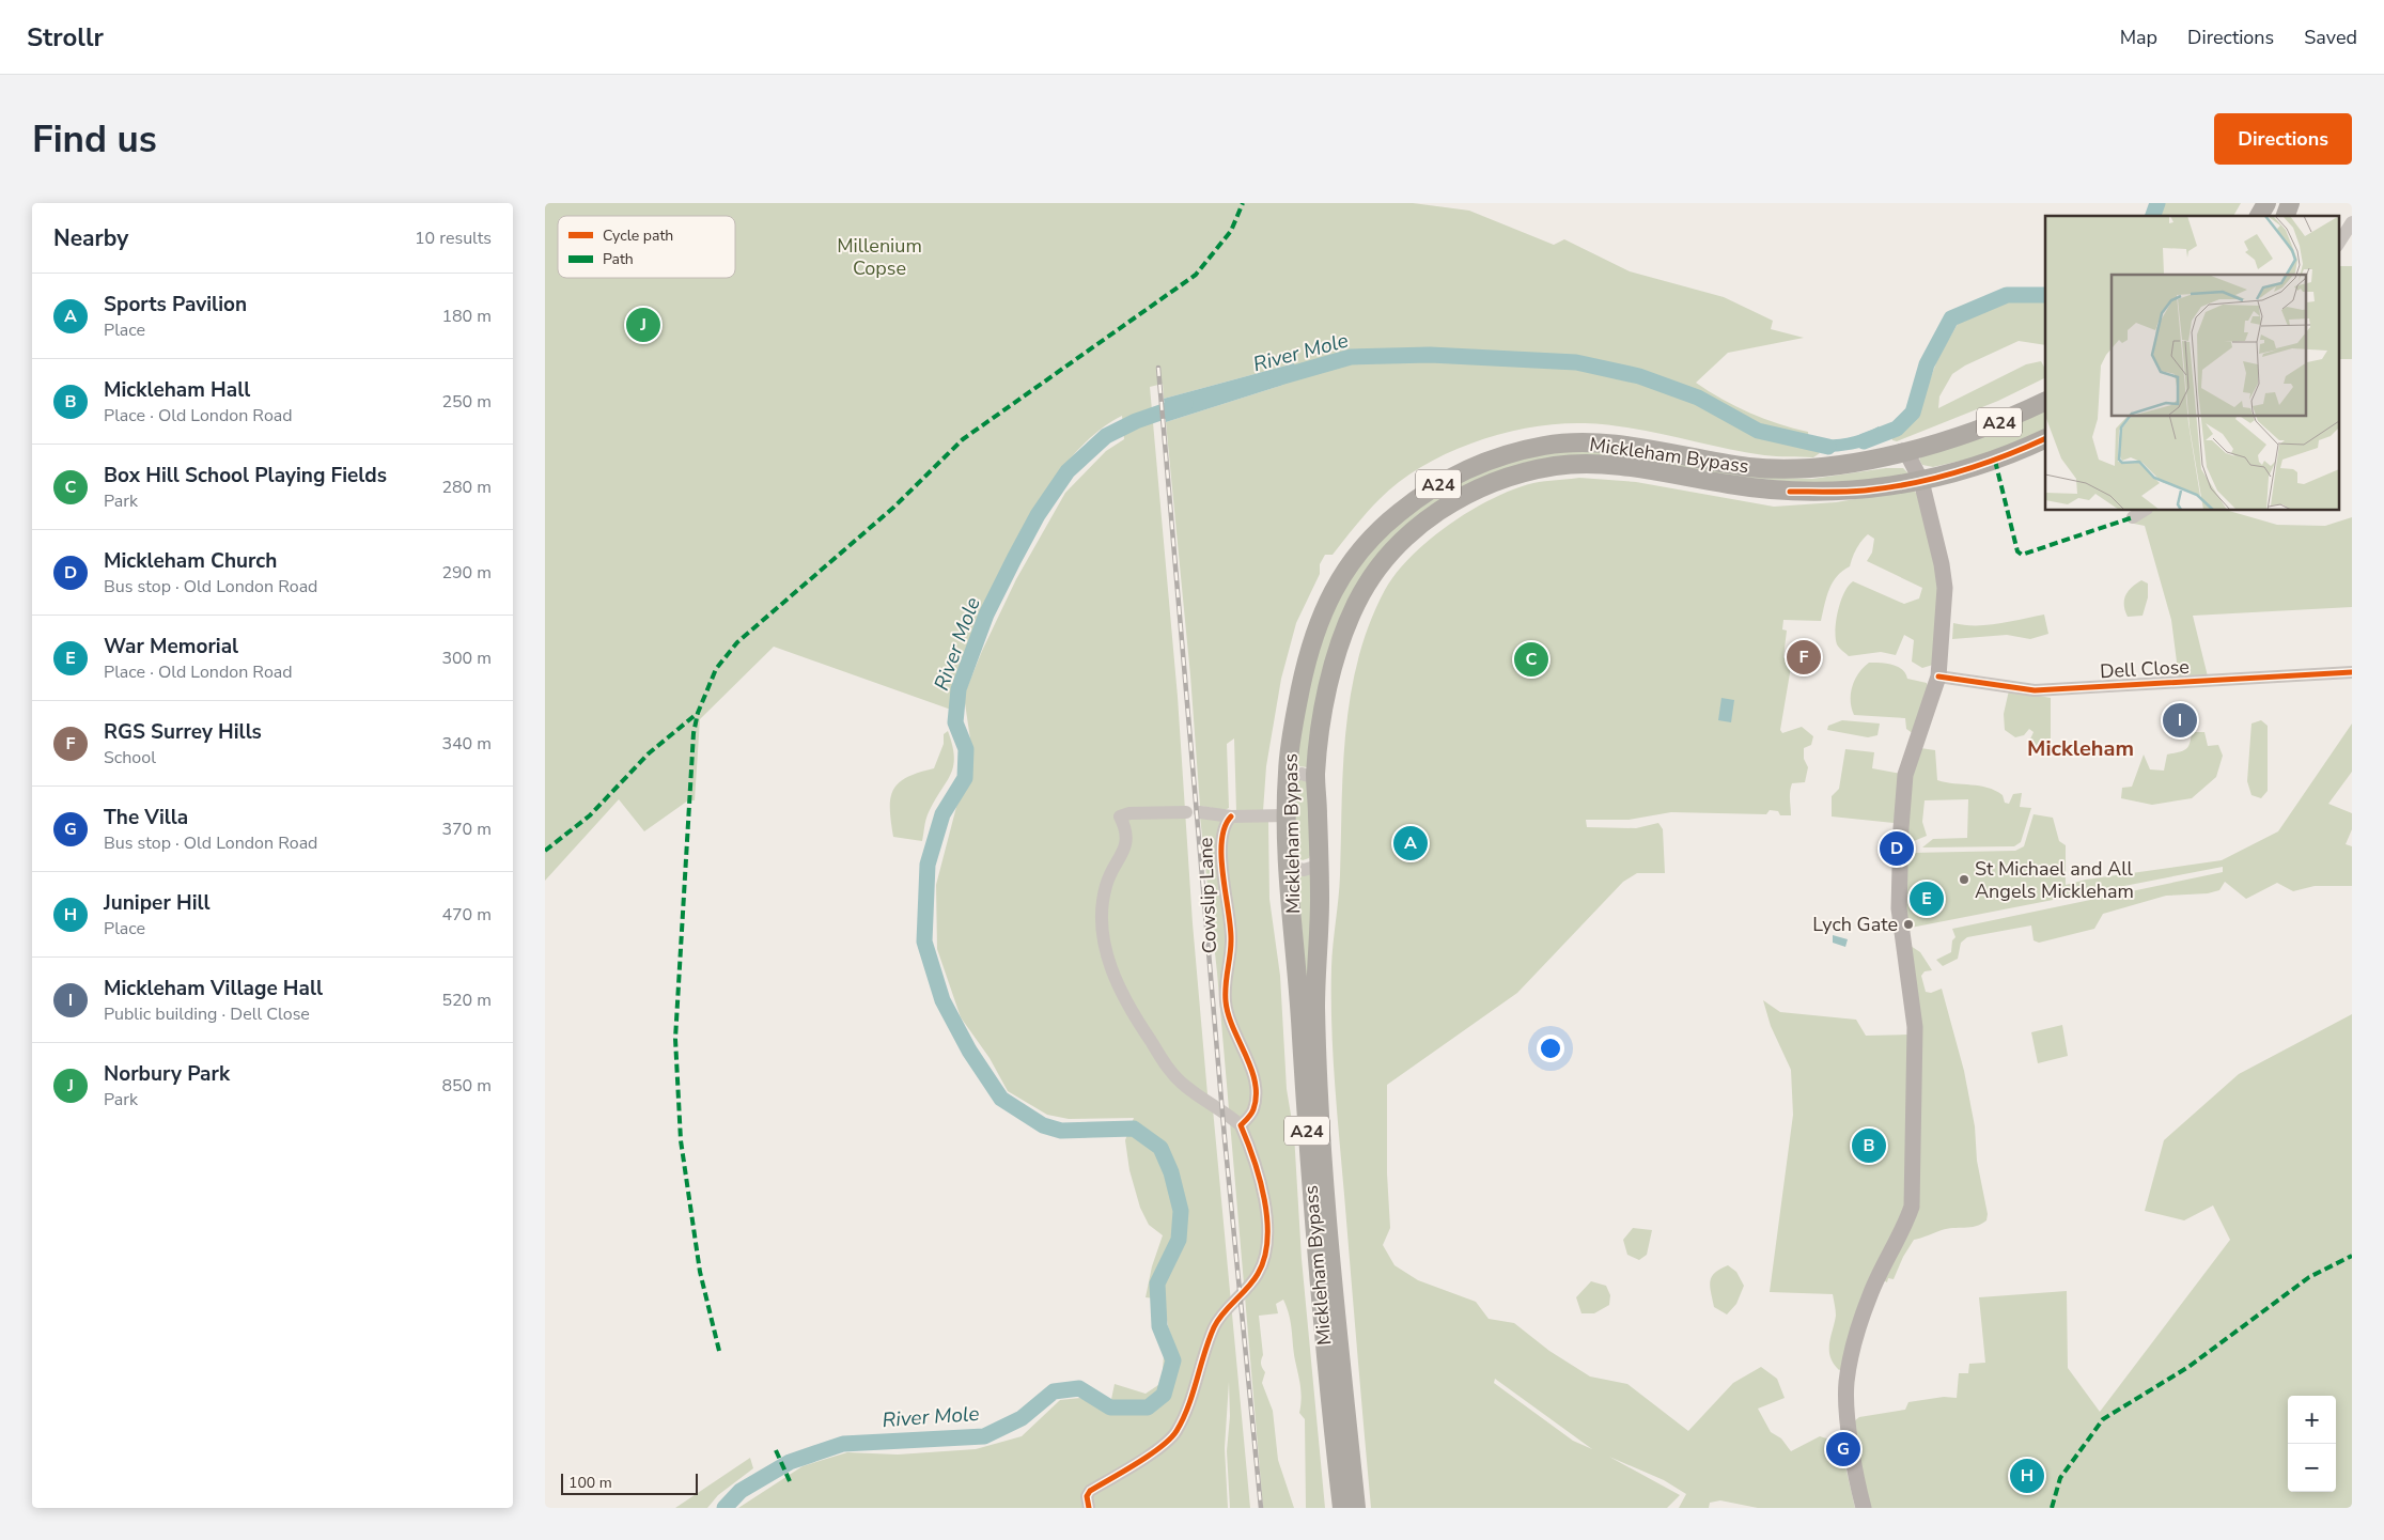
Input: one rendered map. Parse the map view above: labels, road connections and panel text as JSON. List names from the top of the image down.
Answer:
{
  "streets": {
    "highway": ["A24", "Mickleham Bypass"],
    "street": ["Dell Close", "Cowslip Lane"]
  },
  "districts": ["Mickleham"],
  "water": ["River Mole"],
  "parks": ["Millenium Copse"],
  "places": ["St Michael and All Angels Mickleham", "Lych Gate"],
  "legend": ["Cycle path", "Path"],
  "scale_bar": "100 m",
  "page": {
    "header": "Strollr",
    "nav": ["Map", "Directions", "Saved"],
    "buttons": "Directions",
    "title": "Find us",
    "heading": ["Nearby", "10 results"],
    "list": [
      {
        "mark": "A",
        "name": "Sports Pavilion",
        "note": "Place",
        "value": "180 m"
      },
      {
        "mark": "B",
        "name": "Mickleham Hall",
        "note": "Place · Old London Road",
        "value": "250 m"
      },
      {
        "mark": "C",
        "name": "Box Hill School Playing Fields",
        "note": "Park",
        "value": "280 m"
      },
      {
        "mark": "D",
        "name": "Mickleham Church",
        "note": "Bus stop · Old London Road",
        "value": "290 m"
      },
      {
        "mark": "E",
        "name": "War Memorial",
        "note": "Place · Old London Road",
        "value": "300 m"
      },
      {
        "mark": "F",
        "name": "RGS Surrey Hills",
        "note": "School",
        "value": "340 m"
      },
      {
        "mark": "G",
        "name": "The Villa",
        "note": "Bus stop · Old London Road",
        "value": "370 m"
      },
      {
        "mark": "H",
        "name": "Juniper Hill",
        "note": "Place",
        "value": "470 m"
      },
      {
        "mark": "I",
        "name": "Mickleham Village Hall",
        "note": "Public building · Dell Close",
        "value": "520 m"
      },
      {
        "mark": "J",
        "name": "Norbury Park",
        "note": "Park",
        "value": "850 m"
      }
    ],
    "pins": [
      "J",
      "F",
      "C",
      "I",
      "A",
      "D",
      "E",
      "B",
      "G",
      "H"
    ],
    "map_buttons": ["+", "−"],
    "scale": "100 m"
  }
}
